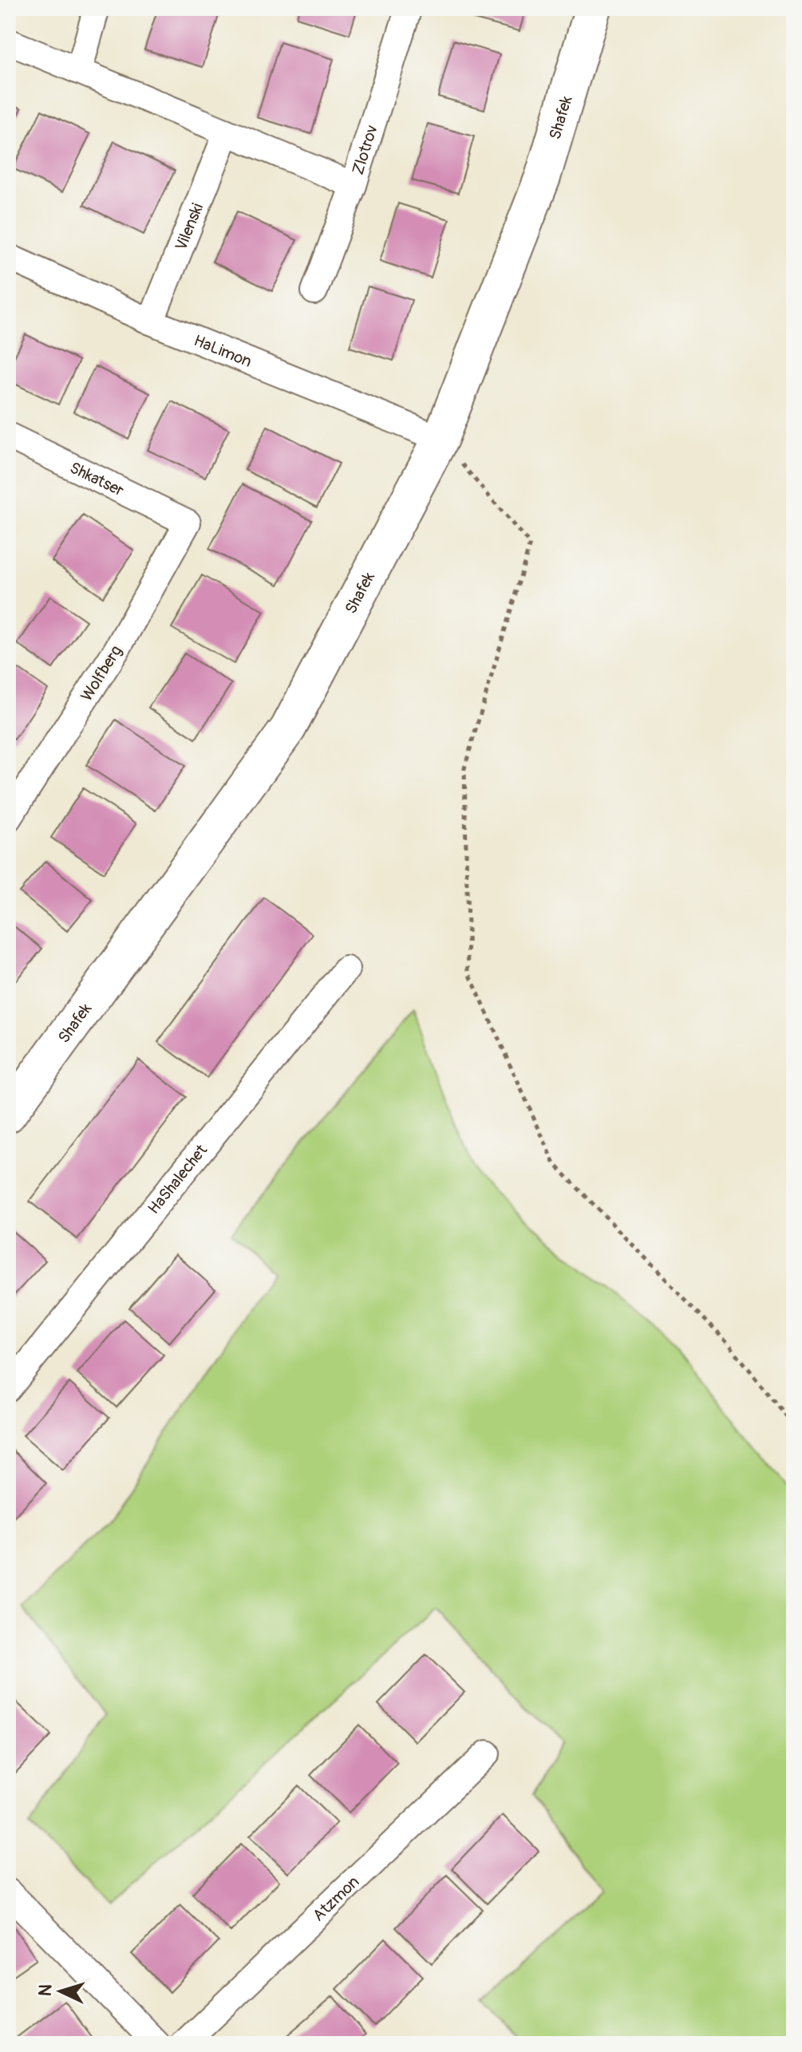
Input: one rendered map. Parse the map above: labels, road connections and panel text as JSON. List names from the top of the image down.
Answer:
{
  "streets": {
    "street": [
      "Shafek",
      "Zlotrov",
      "Vilenski",
      "HaLimon",
      "Shkatser",
      "Wolfberg",
      "HaShalechet",
      "Atzmon"
    ]
  },
  "crossings": [
    ["Shafek", "HaLimon"],
    ["Vilenski", "HaLimon"],
    ["Shkatser", "Wolfberg"]
  ],
  "north": "left"
}
